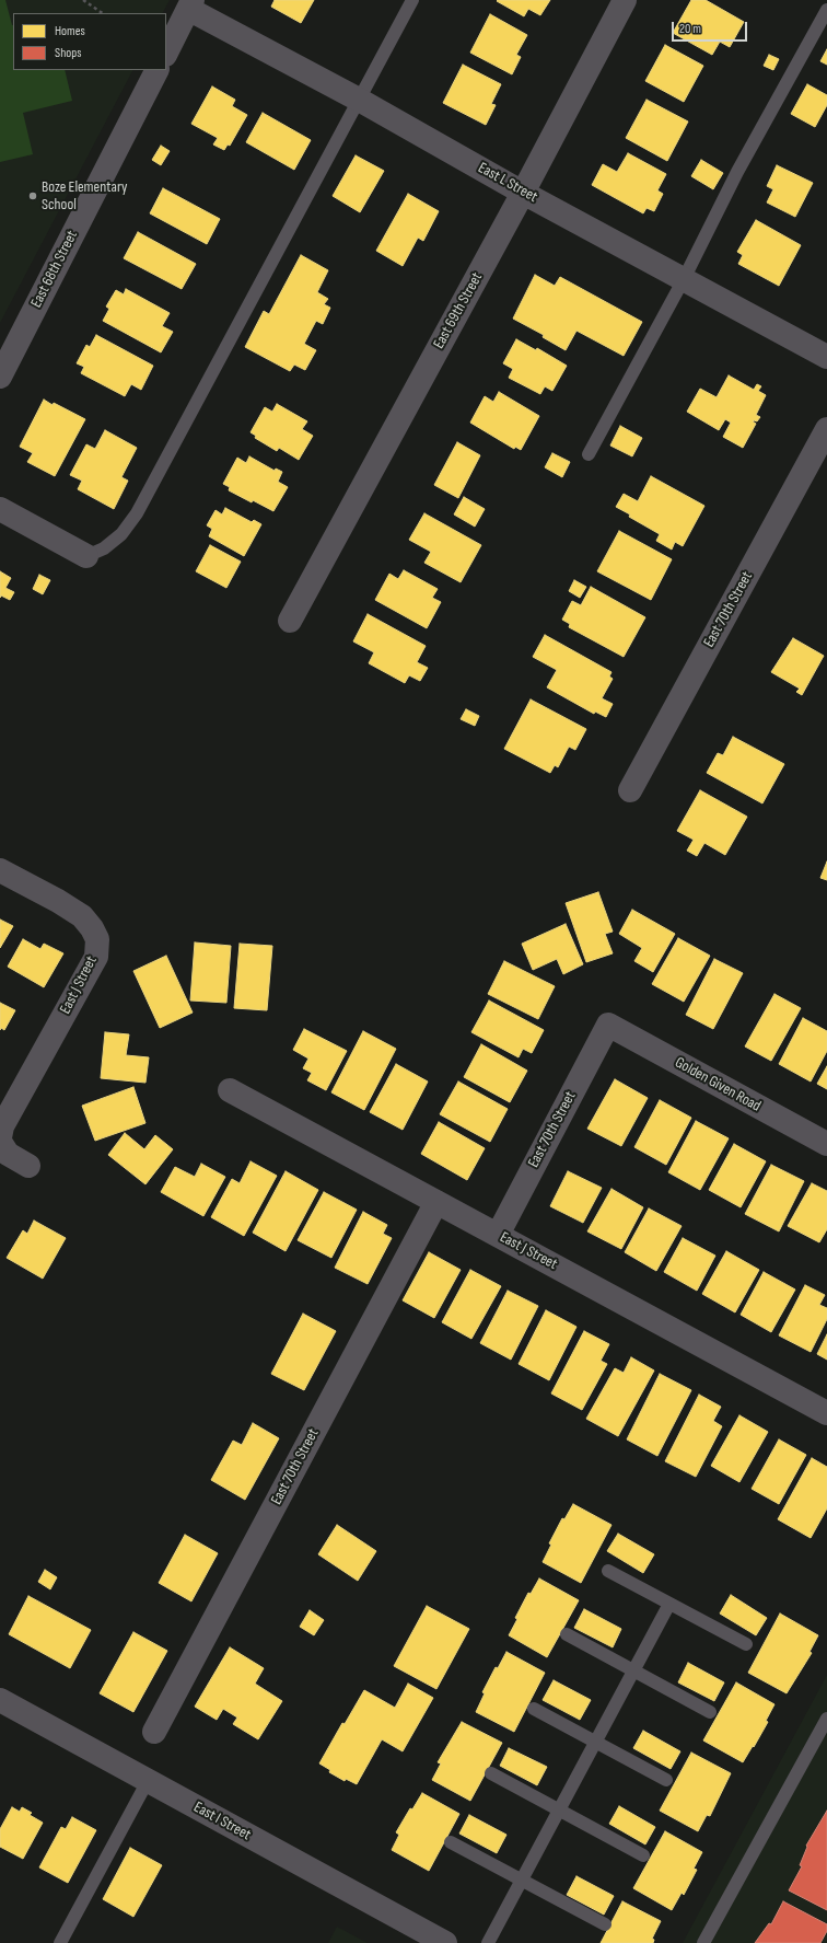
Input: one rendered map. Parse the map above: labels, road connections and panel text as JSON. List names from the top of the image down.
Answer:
{
  "streets": {
    "street": [
      "East L Street",
      "East 68th Street",
      "East 69th Street",
      "East 70th Street",
      "East J Street",
      "Golden Given Road",
      "East I Street"
    ]
  },
  "crossings": [
    ["East L Street", "East 69th Street"],
    ["East 70th Street", "East J Street"],
    ["East 70th Street", "Golden Given Road"]
  ],
  "places": ["Boze Elementary School"],
  "legend": ["Homes", "Shops"],
  "scale_bar": "20 m"
}
